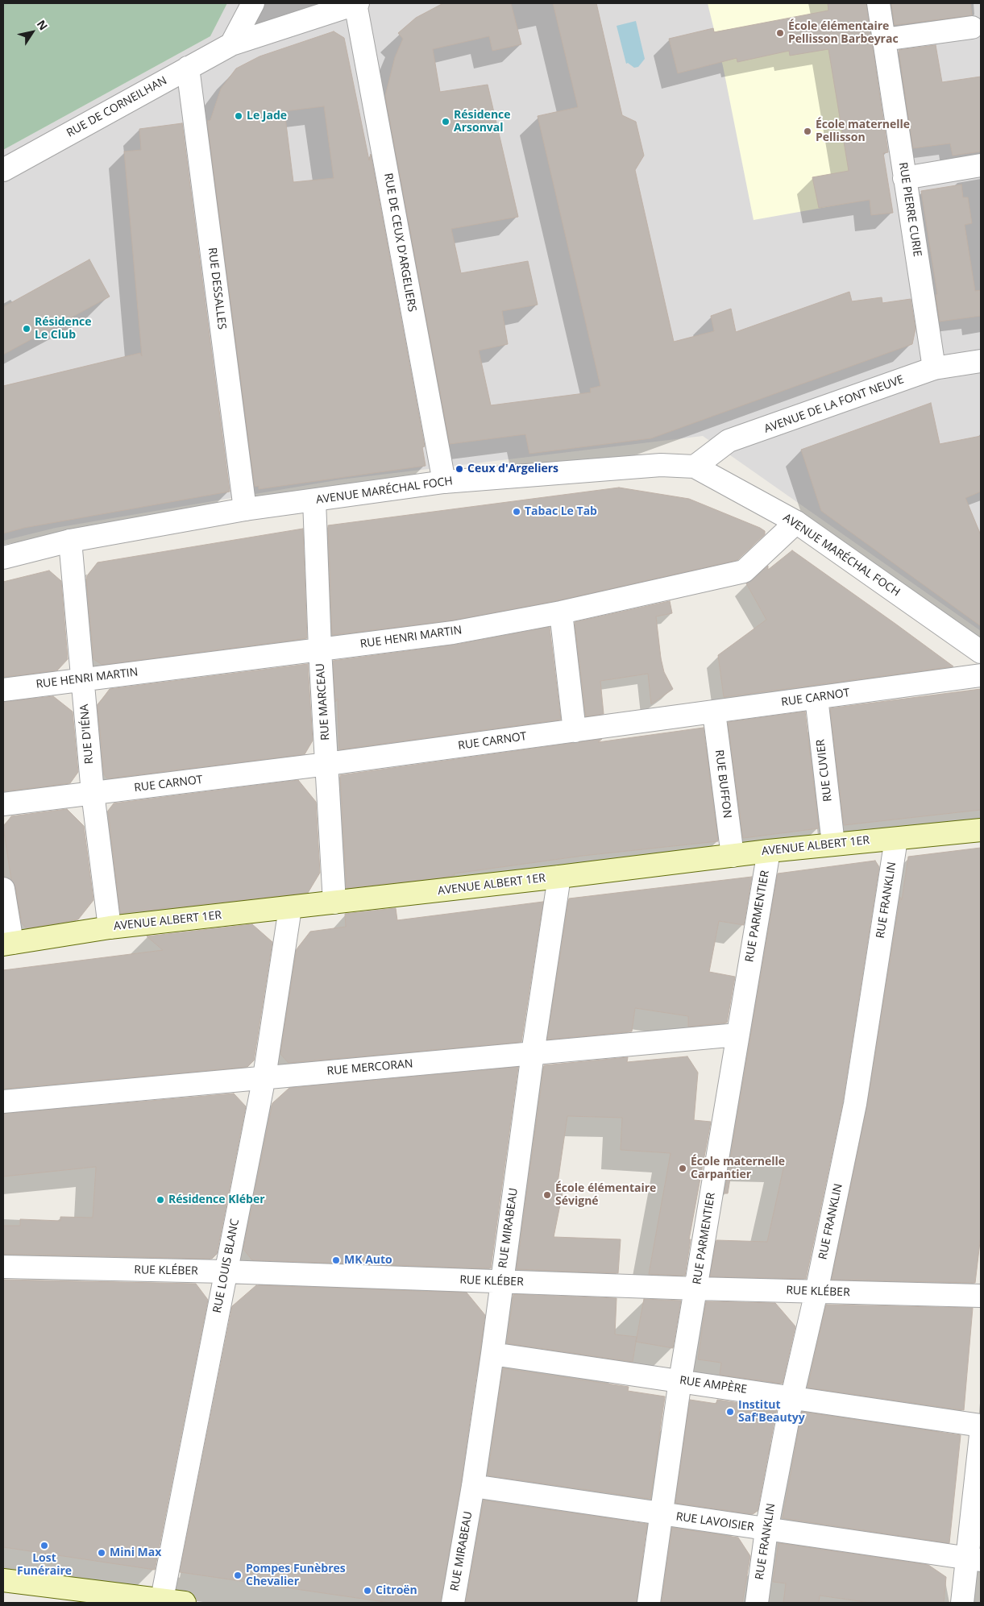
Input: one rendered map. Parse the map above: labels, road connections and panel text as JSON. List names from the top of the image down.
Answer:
{
  "streets": {
    "main road": ["AVENUE ALBERT 1ER"],
    "street": [
      "RUE DE CORNEILHAN",
      "RUE PIERRE CURIE",
      "RUE DE CEUX D'ARGELIERS",
      "RUE DESSALLES",
      "AVENUE DE LA FONT NEUVE",
      "AVENUE MARÉCHAL FOCH",
      "RUE HENRI MARTIN",
      "RUE CARNOT",
      "RUE MARCEAU",
      "RUE D'IÉNA",
      "RUE CUVIER",
      "RUE BUFFON",
      "RUE FRANKLIN",
      "RUE PARMENTIER",
      "RUE MERCORAN",
      "RUE MIRABEAU",
      "RUE LOUIS BLANC",
      "RUE KLÉBER",
      "RUE AMPÈRE",
      "RUE LAVOISIER"
    ]
  },
  "crossings": [
    ["RUE DE CORNEILHAN", "RUE DE CEUX D'ARGELIERS"],
    ["RUE DE CORNEILHAN", "RUE DESSALLES"],
    ["RUE PIERRE CURIE", "AVENUE DE LA FONT NEUVE"],
    ["RUE DE CEUX D'ARGELIERS", "AVENUE MARÉCHAL FOCH"],
    ["RUE DESSALLES", "AVENUE MARÉCHAL FOCH"],
    ["AVENUE DE LA FONT NEUVE", "AVENUE MARÉCHAL FOCH"],
    ["AVENUE MARÉCHAL FOCH", "RUE HENRI MARTIN"],
    ["AVENUE MARÉCHAL FOCH", "RUE MARCEAU"],
    ["AVENUE MARÉCHAL FOCH", "RUE D'IÉNA"],
    ["RUE HENRI MARTIN", "RUE MARCEAU"],
    ["RUE HENRI MARTIN", "RUE D'IÉNA"],
    ["RUE CARNOT", "RUE MARCEAU"],
    ["RUE CARNOT", "RUE D'IÉNA"],
    ["RUE CARNOT", "RUE CUVIER"],
    ["RUE CARNOT", "RUE BUFFON"],
    ["RUE MARCEAU", "AVENUE ALBERT 1ER"],
    ["RUE D'IÉNA", "AVENUE ALBERT 1ER"],
    ["RUE CUVIER", "AVENUE ALBERT 1ER"],
    ["RUE BUFFON", "AVENUE ALBERT 1ER"],
    ["AVENUE ALBERT 1ER", "RUE FRANKLIN"],
    ["AVENUE ALBERT 1ER", "RUE PARMENTIER"],
    ["AVENUE ALBERT 1ER", "RUE MIRABEAU"],
    ["AVENUE ALBERT 1ER", "RUE LOUIS BLANC"],
    ["RUE FRANKLIN", "RUE KLÉBER"],
    ["RUE FRANKLIN", "RUE AMPÈRE"],
    ["RUE FRANKLIN", "RUE LAVOISIER"],
    ["RUE PARMENTIER", "RUE MERCORAN"],
    ["RUE PARMENTIER", "RUE KLÉBER"],
    ["RUE PARMENTIER", "RUE AMPÈRE"],
    ["RUE PARMENTIER", "RUE LAVOISIER"],
    ["RUE MERCORAN", "RUE MIRABEAU"],
    ["RUE MERCORAN", "RUE LOUIS BLANC"],
    ["RUE MIRABEAU", "RUE KLÉBER"],
    ["RUE MIRABEAU", "RUE AMPÈRE"],
    ["RUE MIRABEAU", "RUE LAVOISIER"],
    ["RUE LOUIS BLANC", "RUE KLÉBER"]
  ],
  "places": [
    "École élémentaire Pellisson Barbeyrac",
    "Le Jade",
    "Résidence Arsonval",
    "École maternelle Pellisson",
    "Résidence Le Club",
    "Ceux d'Argeliers",
    "Tabac Le Tab",
    "École maternelle Carpantier",
    "École élémentaire Sévigné",
    "Résidence Kléber",
    "MK Auto",
    "Institut Saf'Beautyy",
    "Lost Funéraire",
    "Mini Max",
    "Pompes Funèbres Chevalier",
    "Citroën"
  ],
  "north": "top right"
}
